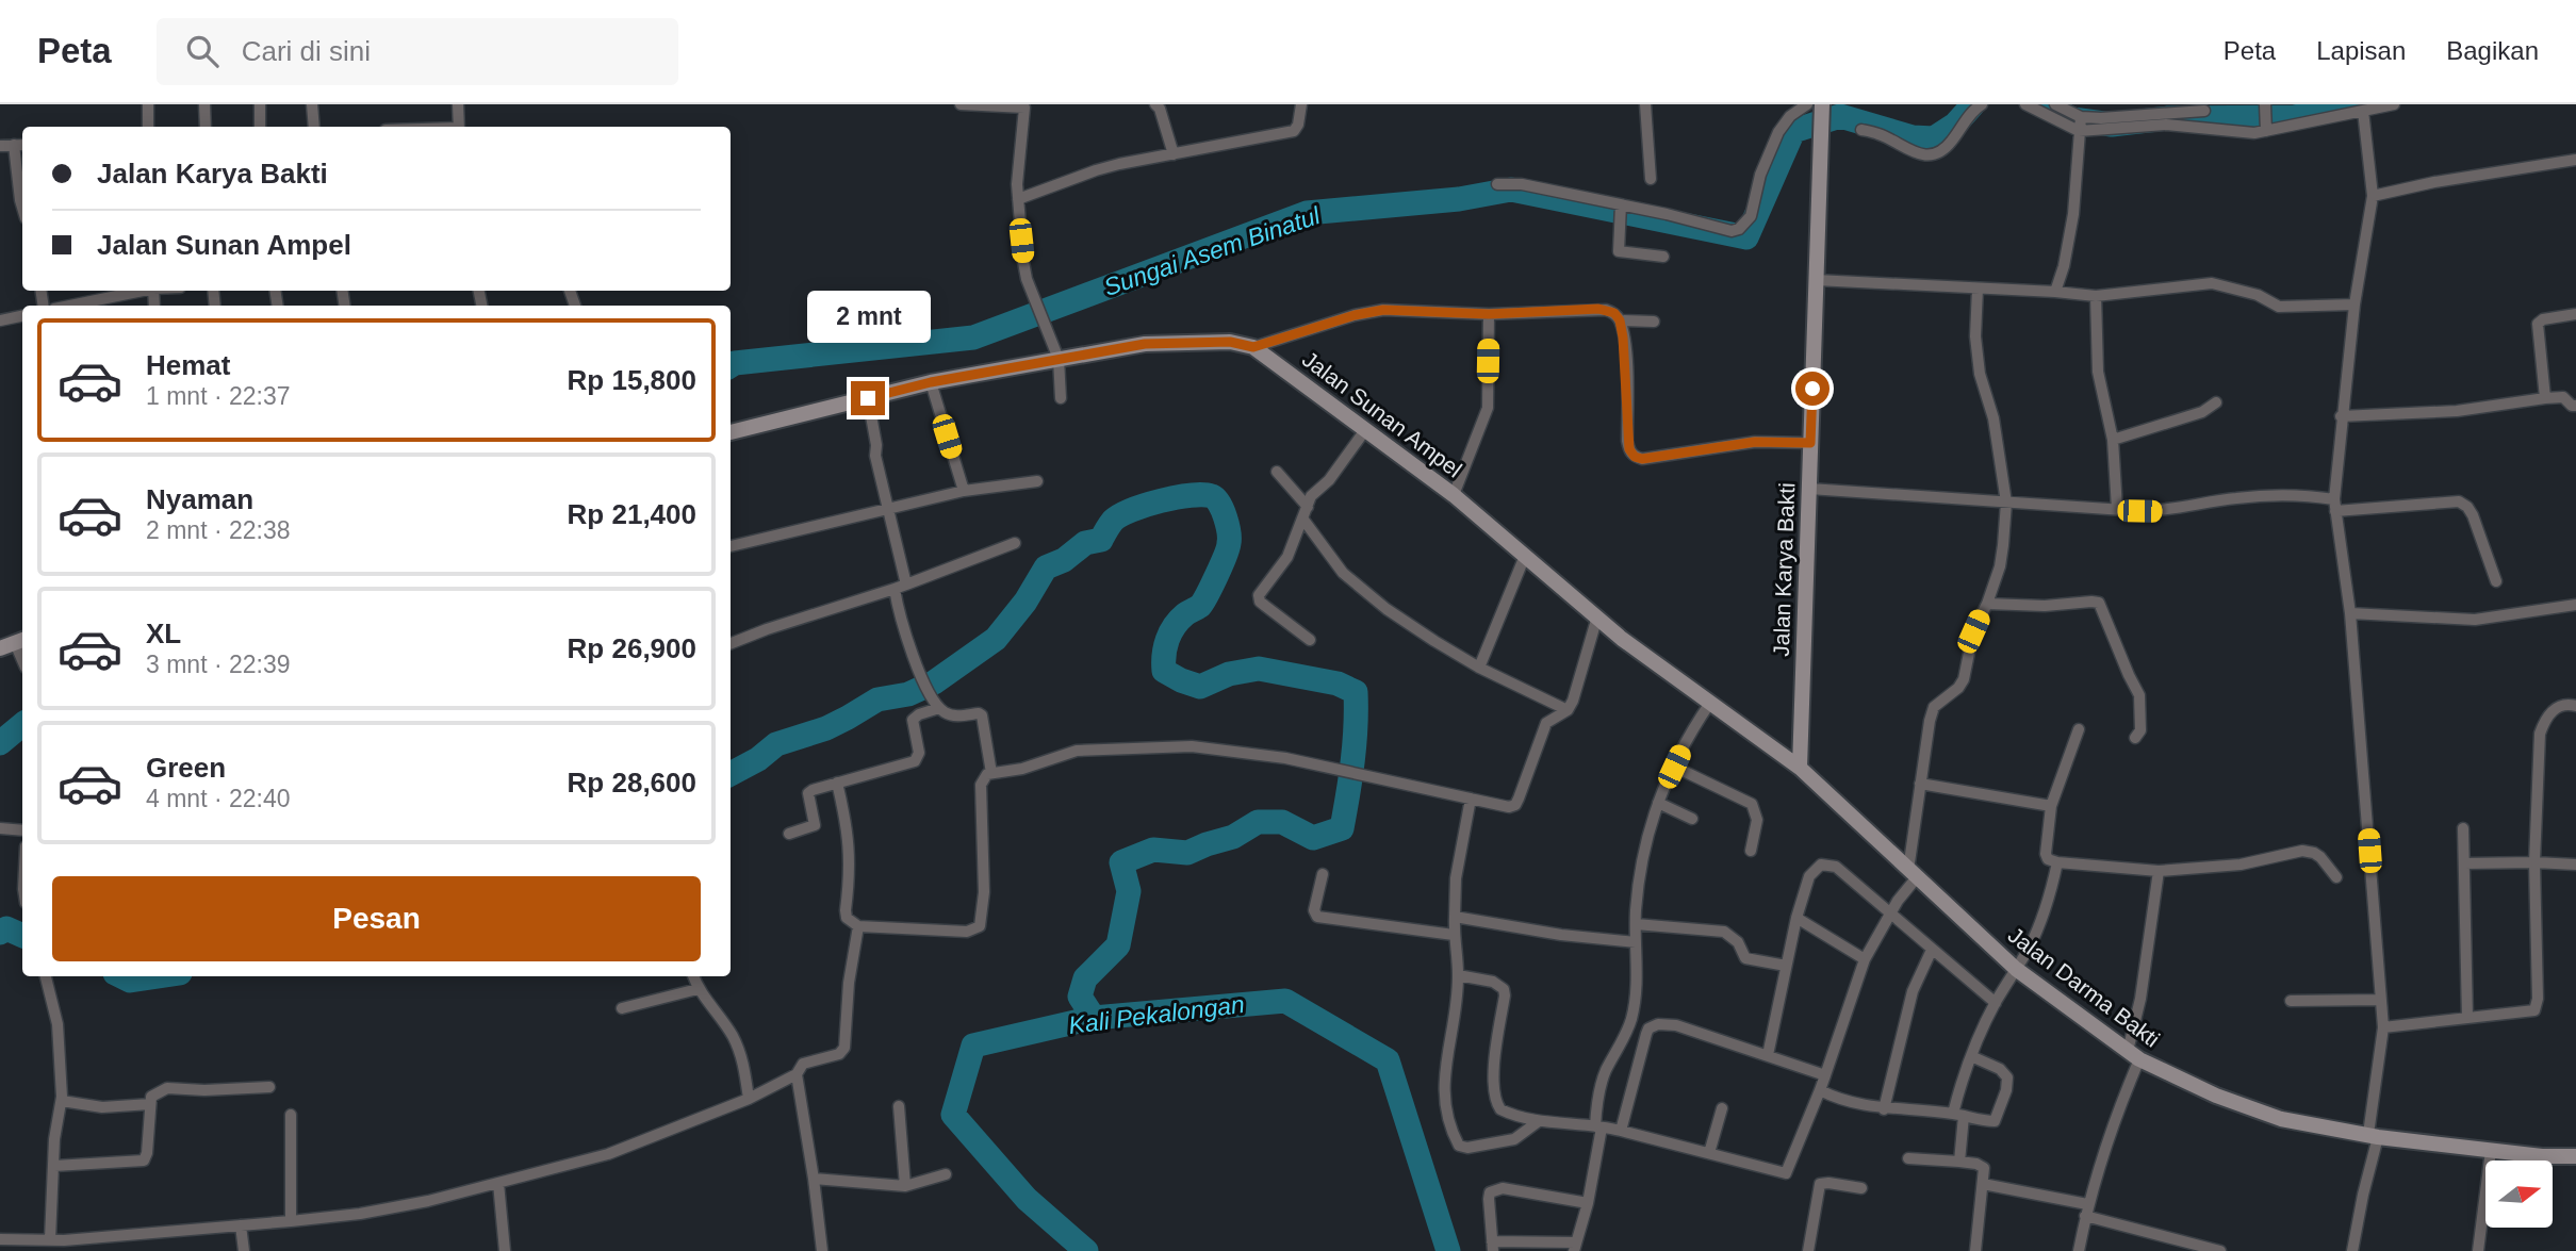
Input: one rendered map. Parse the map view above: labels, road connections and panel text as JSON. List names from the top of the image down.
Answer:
{
  "streets": {
    "street": ["Jalan Sunan Ampel", "Jalan Karya Bakti", "Jalan Darma Bakti"]
  },
  "crossings": [
    ["Jalan Sunan Ampel", "Jalan Karya Bakti"],
    ["Jalan Sunan Ampel", "Jalan Darma Bakti"],
    ["Jalan Karya Bakti", "Jalan Darma Bakti"]
  ],
  "water": ["Sungai Asem Binatul", "Kali Pekalongan"],
  "north": "right",
  "page": {
    "header": "Peta",
    "search": "Cari di sini",
    "nav": ["Peta", "Lapisan", "Bagikan"],
    "banner": ["Jalan Karya Bakti", "Jalan Sunan Ampel"],
    "bubble": "2 mnt",
    "list": [
      {
        "name": "Hemat",
        "note": "1 mnt · 22:37",
        "value": "Rp 15,800"
      },
      {
        "name": "Nyaman",
        "note": "2 mnt · 22:38",
        "value": "Rp 21,400"
      },
      {
        "name": "XL",
        "note": "3 mnt · 22:39",
        "value": "Rp 26,900"
      },
      {
        "name": "Green",
        "note": "4 mnt · 22:40",
        "value": "Rp 28,600"
      }
    ],
    "buttons": "Pesan"
  }
}
